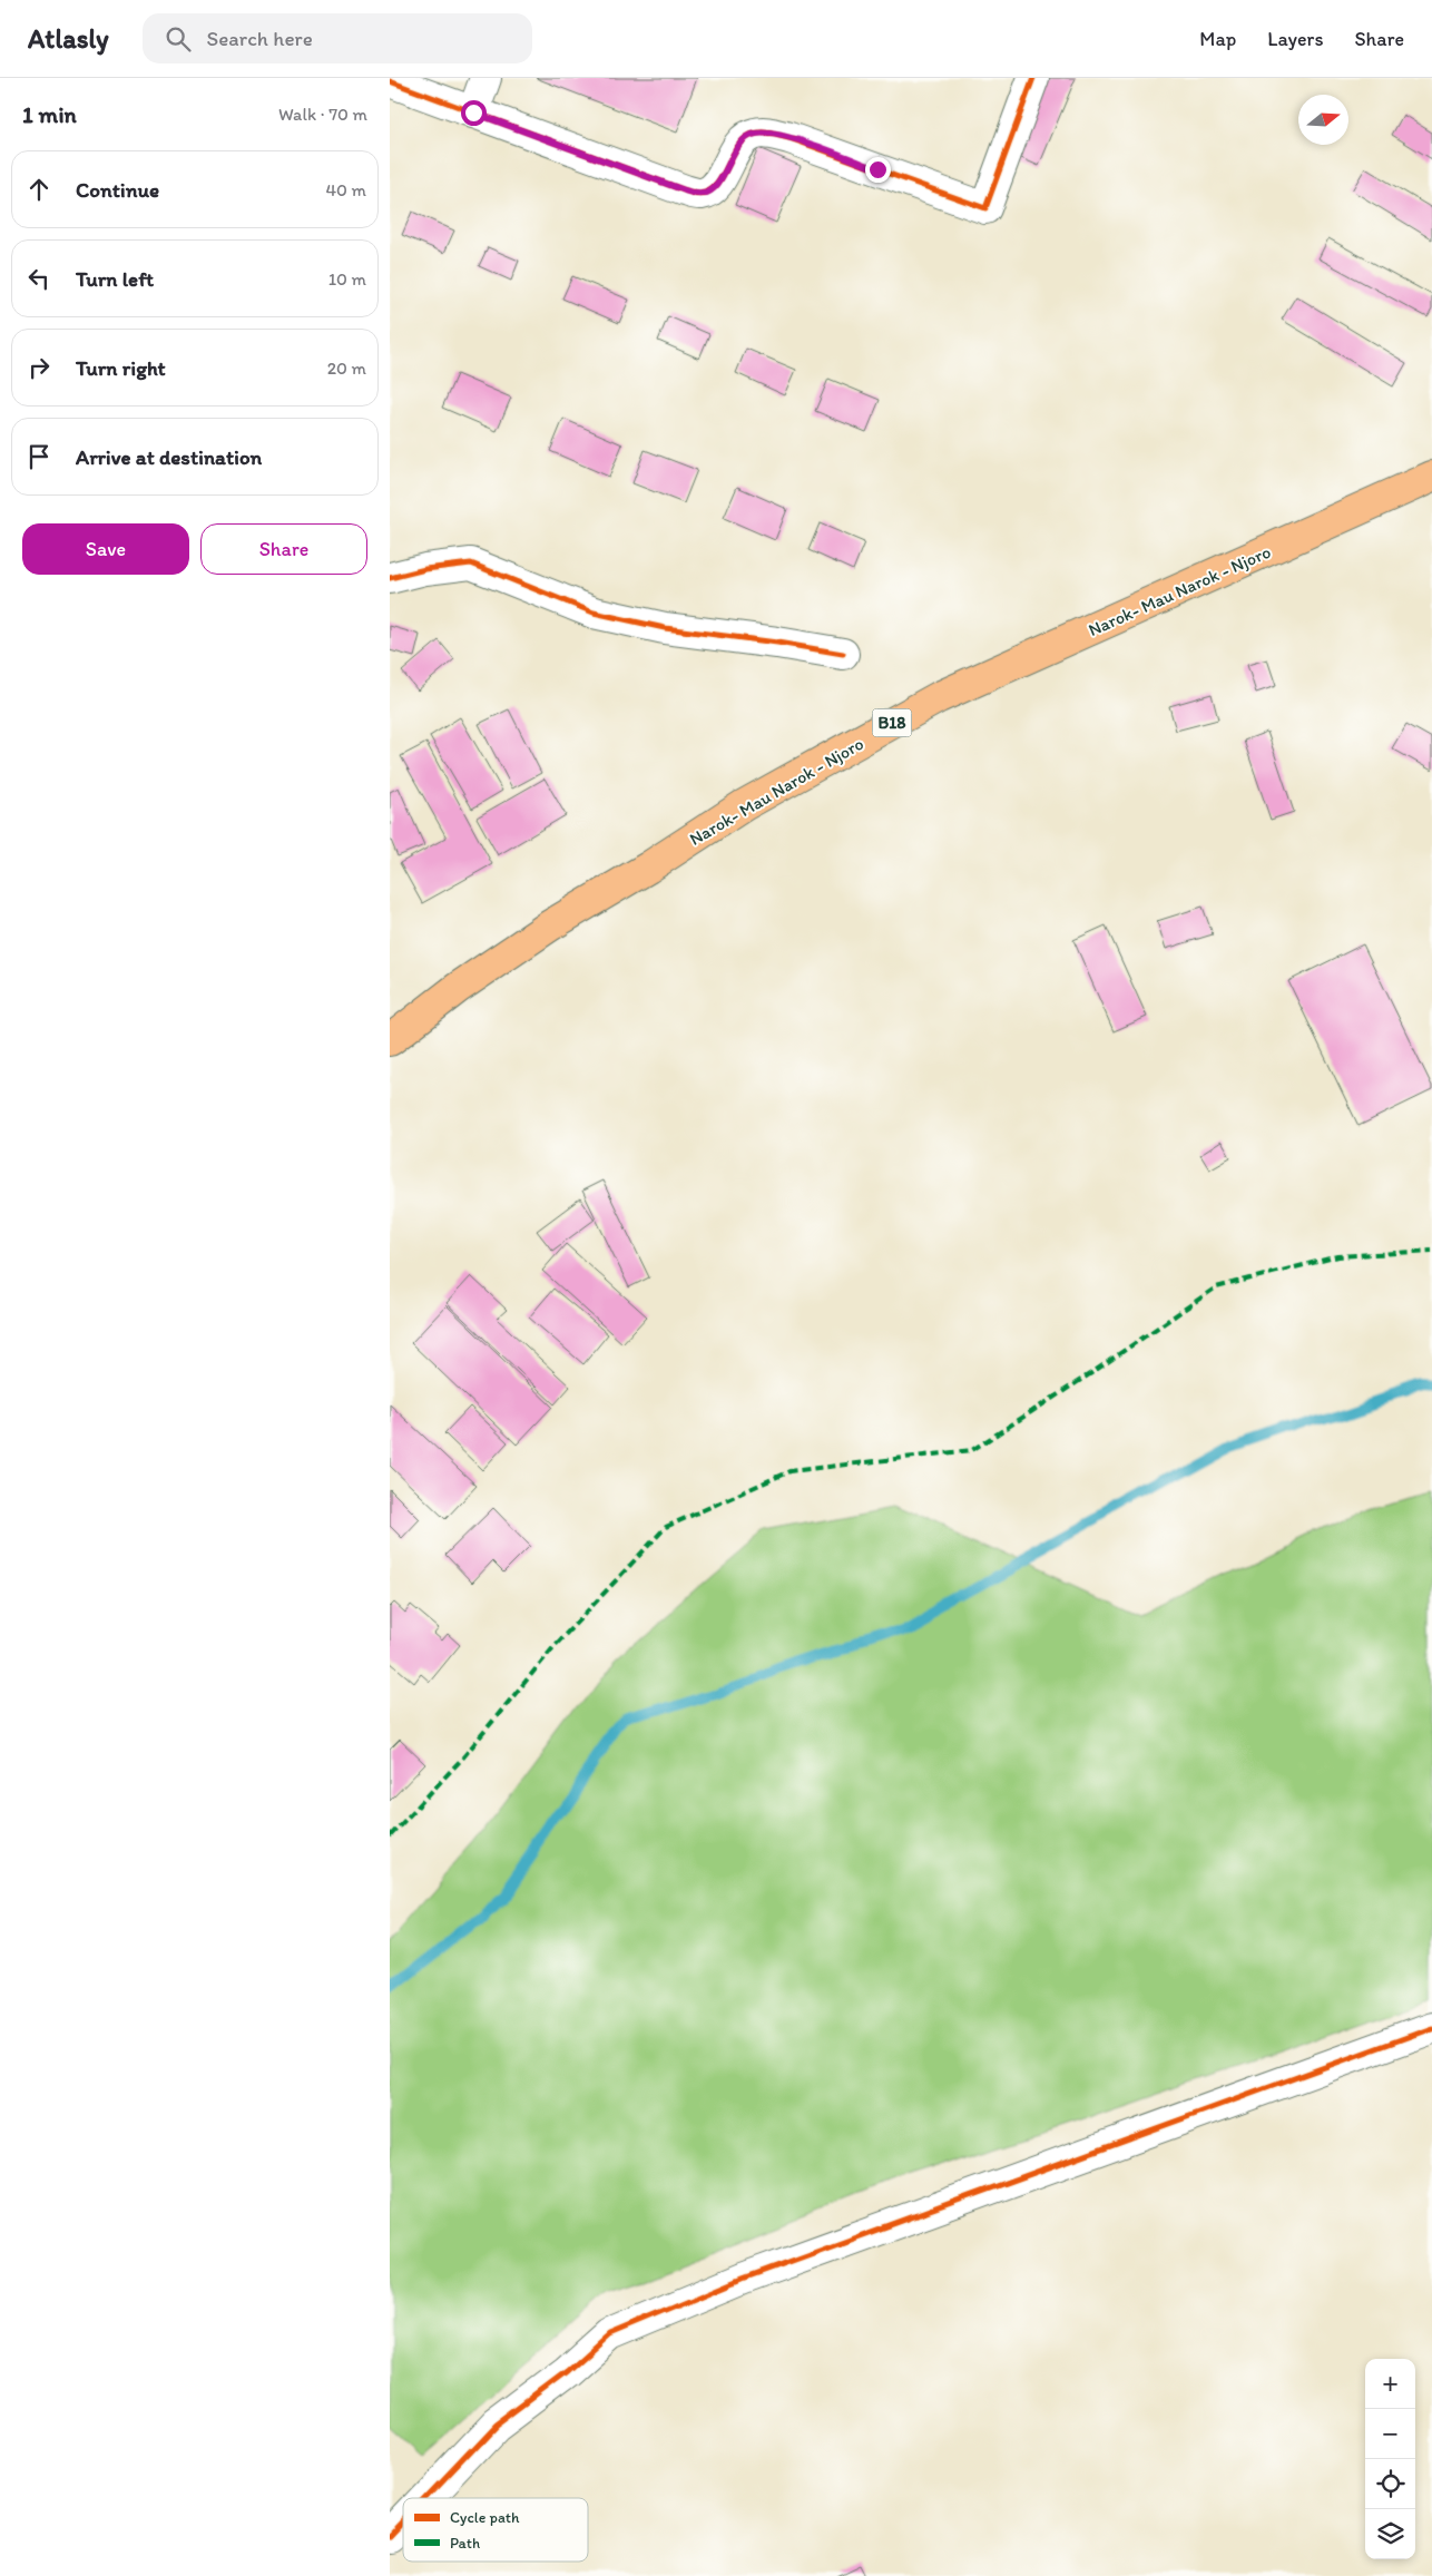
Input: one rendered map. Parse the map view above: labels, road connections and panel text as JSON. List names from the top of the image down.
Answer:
{
  "streets": {
    "highway": ["Narok- Mau Narok - Njoro", "B18"]
  },
  "legend": ["Cycle path", "Path"],
  "north": "right",
  "page": {
    "header": "Atlasly",
    "search": "Search here",
    "nav": ["Map", "Layers", "Share"],
    "heading": ["1 min", "Walk · 70 m"],
    "list": [
      ["Continue", "40 m"],
      ["Turn left", "10 m"],
      ["Turn right", "20 m"],
      "Arrive at destination"
    ],
    "buttons": ["Save", "Share"],
    "map_buttons": ["+", "−"]
  }
}
